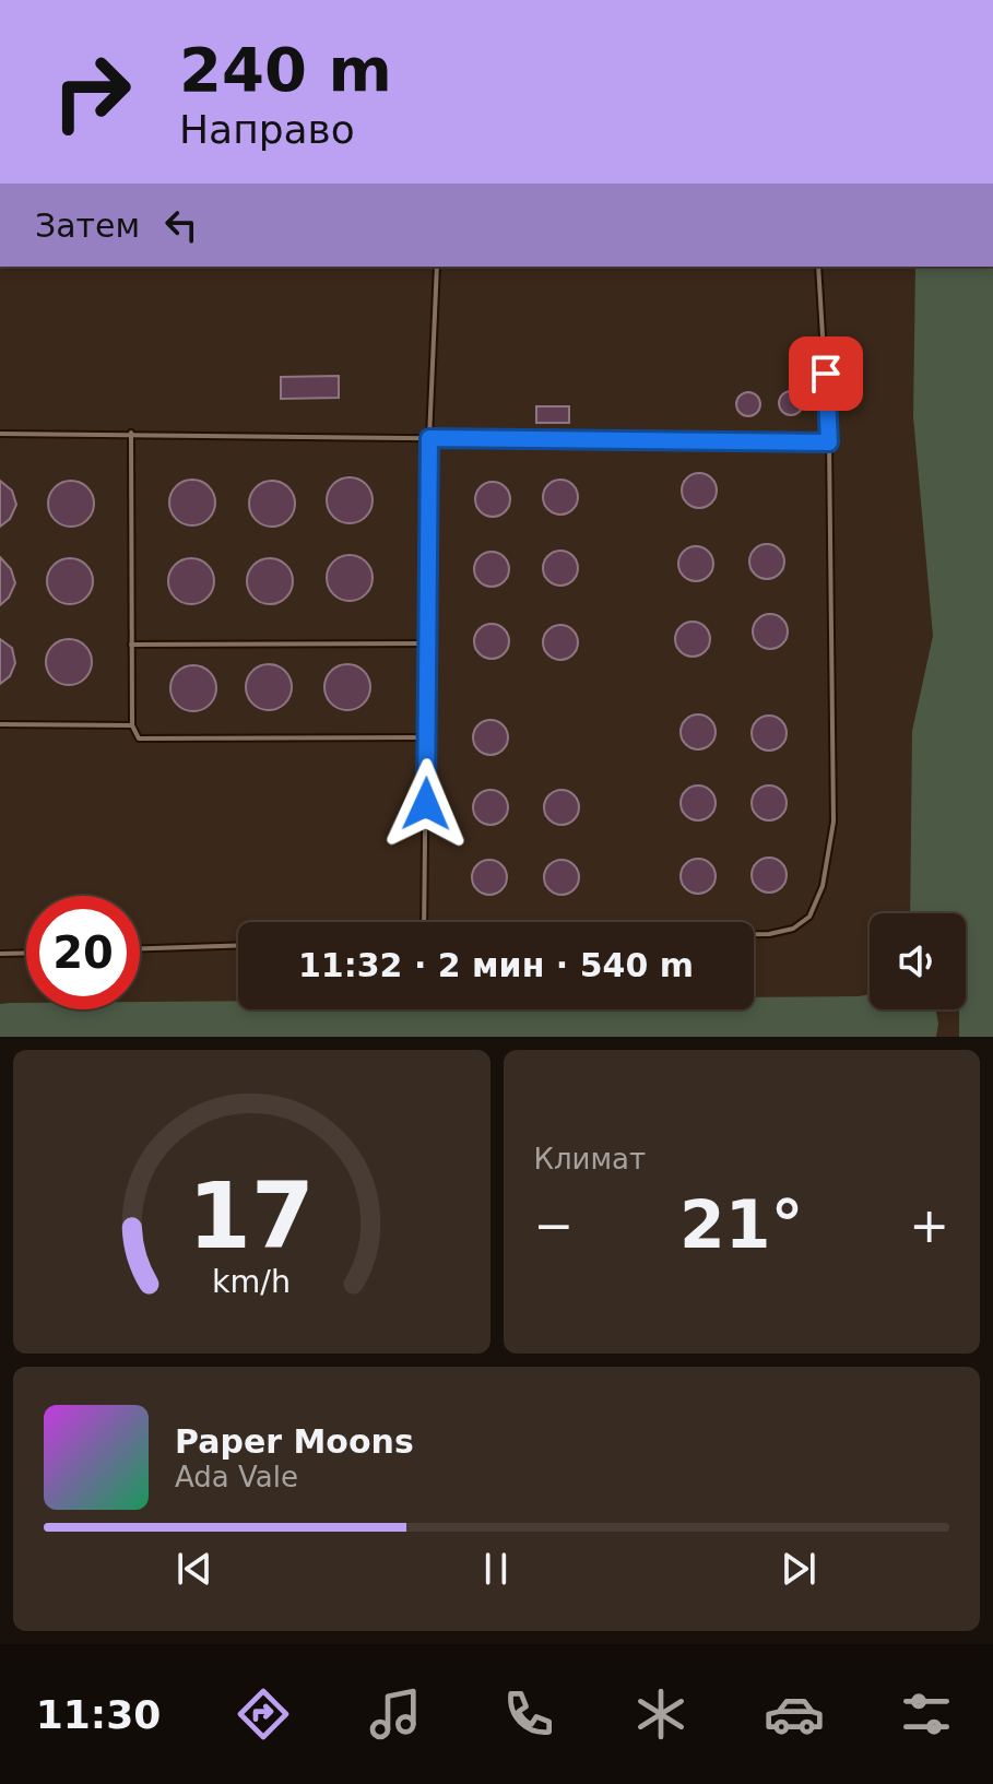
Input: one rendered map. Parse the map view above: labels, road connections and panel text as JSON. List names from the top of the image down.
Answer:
{
  "page": {
    "turn": ["240 m", "Направо"],
    "then": "Затем",
    "limit": "20",
    "trip": "11:32 · 2 мин · 540 m",
    "tile": "Климат",
    "heat": ["−", "21°", "+"],
    "song": ["Paper Moons", "Ada Vale"],
    "tabs": "11:30",
    "gauge": ["17", "km/h"]
  }
}
